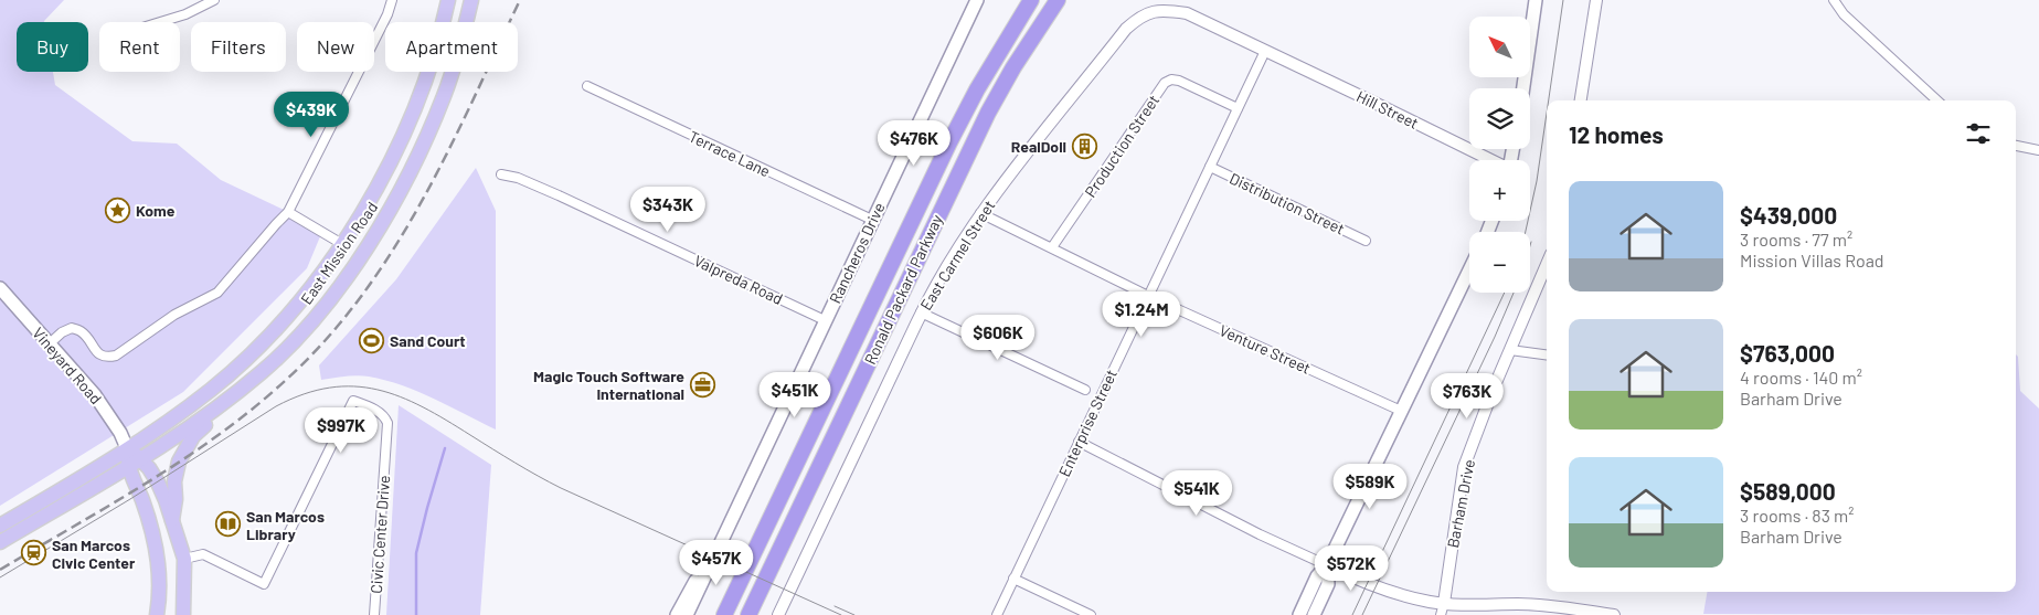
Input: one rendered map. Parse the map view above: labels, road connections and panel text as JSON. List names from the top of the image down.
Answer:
{
  "streets": {
    "highway": ["Ronald Packard Parkway"],
    "main road": ["East Mission Road", "Rancheros Drive", "Vineyard Road"],
    "street": [
      "Hill Street",
      "Production Street",
      "Terrace Lane",
      "Distribution Street",
      "East Carmel Street",
      "Valpreda Road",
      "Venture Street",
      "Enterprise Street",
      "Barham Drive",
      "Civic Center Drive"
    ]
  },
  "crossings": [
    ["Hill Street", "East Carmel Street"],
    ["Hill Street", "Enterprise Street"],
    ["Production Street", "Venture Street"],
    ["Production Street", "Enterprise Street"],
    ["Terrace Lane", "Rancheros Drive"],
    ["Distribution Street", "Enterprise Street"],
    ["East Mission Road", "Vineyard Road"],
    ["Rancheros Drive", "Valpreda Road"],
    ["East Carmel Street", "Venture Street"],
    ["East Carmel Street", "Enterprise Street"],
    ["Venture Street", "Enterprise Street"]
  ],
  "places": {
    "building": ["RealDoll"],
    "place": ["Kome"],
    "sports": ["Sand Court"],
    "office": ["Magic Touch Software International"],
    "library": ["San Marcos Library"],
    "station": ["San Marcos Civic Center"]
  },
  "north": "top left",
  "page": {
    "map_buttons": ["+", "−"],
    "chip": [
      "Buy",
      "Rent",
      "Filters",
      "New",
      "Apartment"
    ],
    "price": [
      "$439K",
      "$476K",
      "$343K",
      "$1.24M",
      "$606K",
      "$451K",
      "$763K",
      "$997K",
      "$589K",
      "$541K",
      "$457K",
      "$572K"
    ],
    "heading": "12 homes",
    "list": [
      {
        "name": "$439,000",
        "note": "3 rooms · 77 m² · Mission Villas Road"
      },
      {
        "name": "$763,000",
        "note": "4 rooms · 140 m² · Barham Drive"
      },
      {
        "name": "$589,000",
        "note": "3 rooms · 83 m² · Barham Drive"
      }
    ]
  }
}
